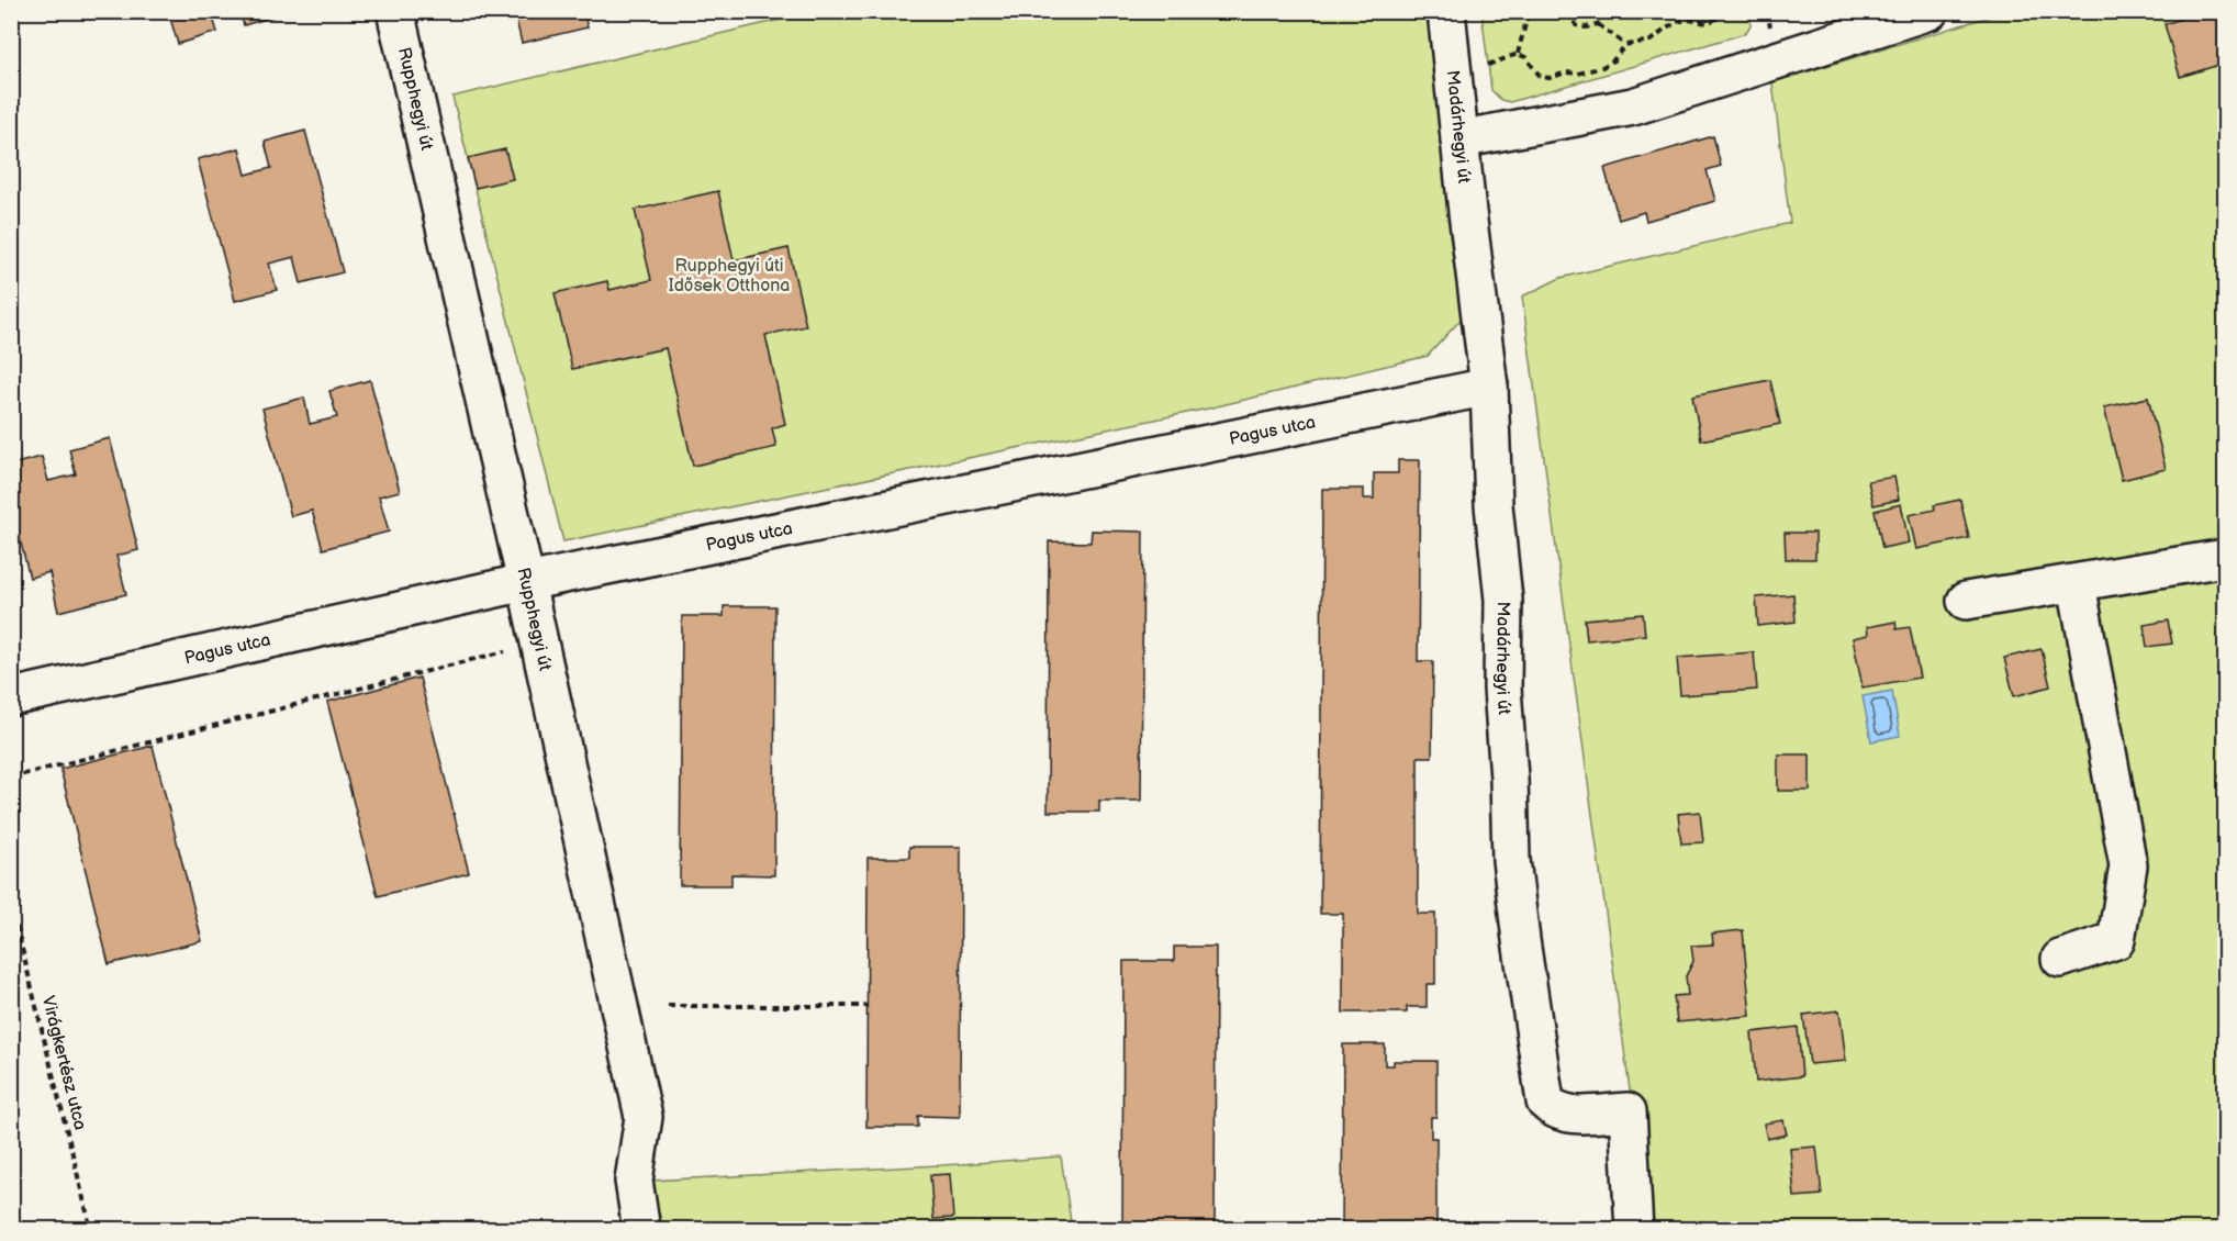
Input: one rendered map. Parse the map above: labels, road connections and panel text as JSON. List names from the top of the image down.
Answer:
{
  "streets": {
    "street": ["Rupphegyi út", "Madárhegyi út", "Pagus utca"],
    "path": ["Virágkertész utca"]
  },
  "crossings": [
    ["Rupphegyi út", "Pagus utca"],
    ["Madárhegyi út", "Pagus utca"]
  ],
  "parks": ["Rupphegyi úti Idősek Otthona"]
}
